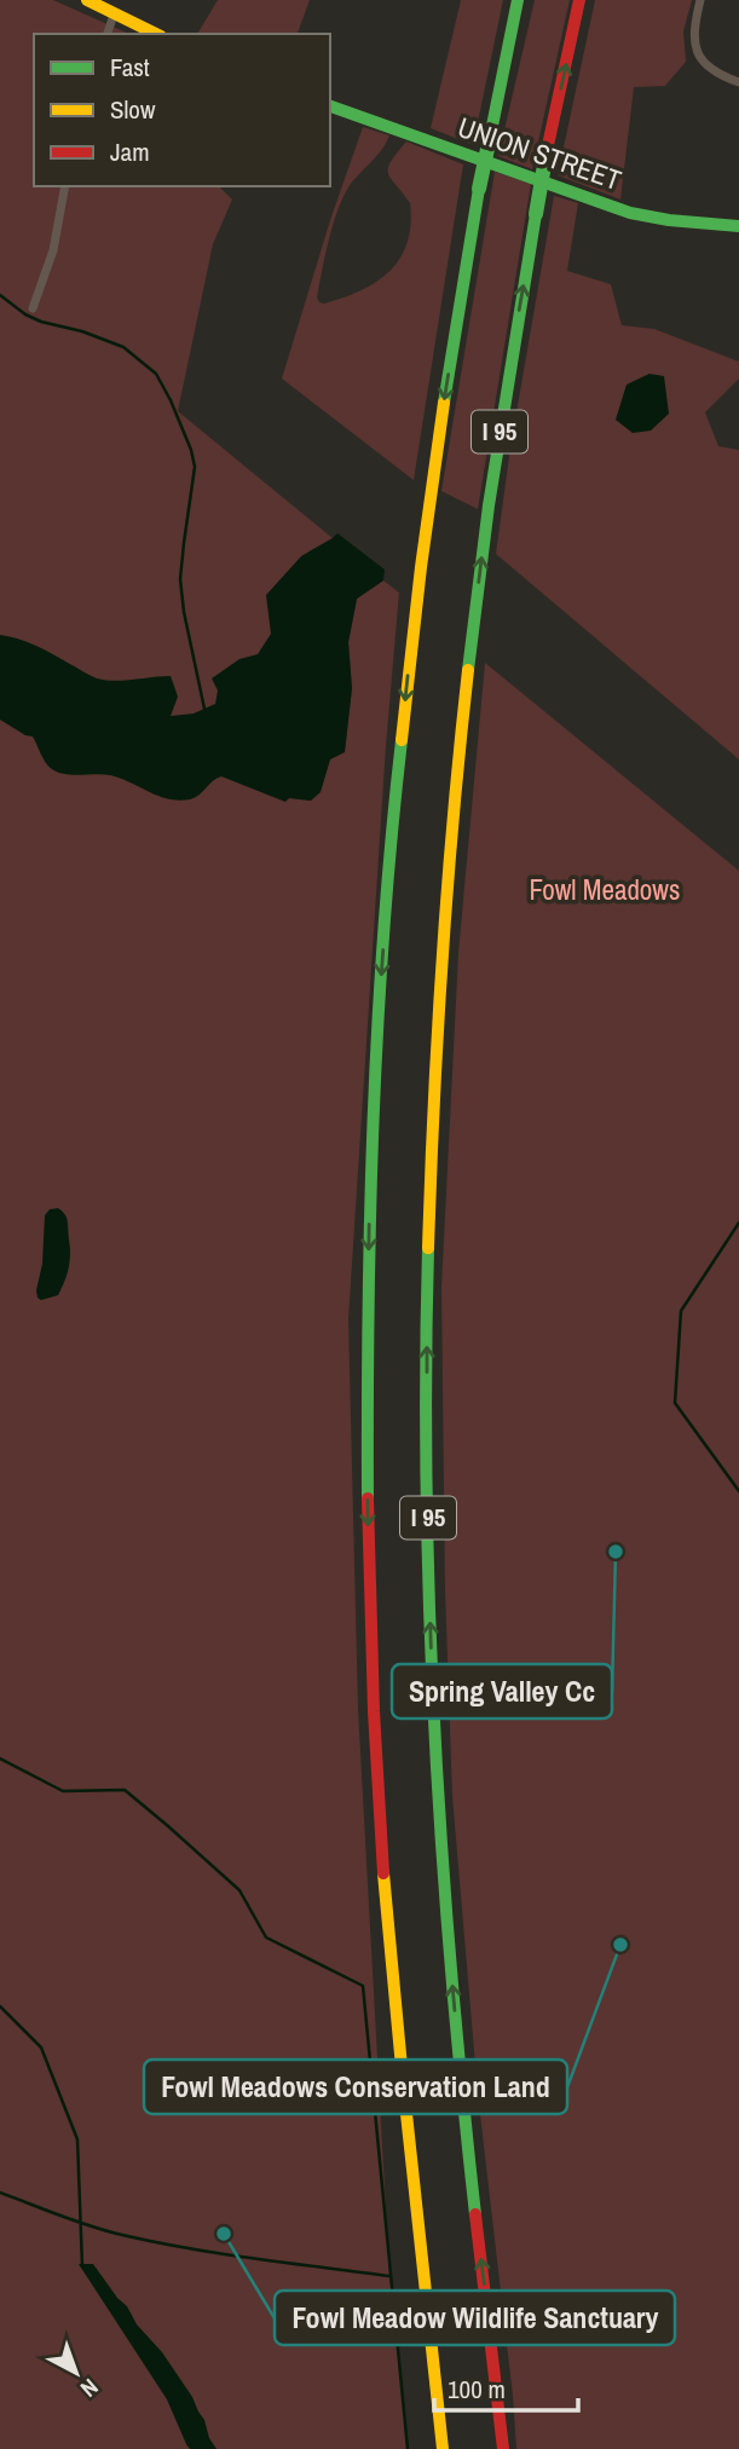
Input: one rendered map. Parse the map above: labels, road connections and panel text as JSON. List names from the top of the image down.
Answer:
{
  "streets": {
    "main road": ["UNION STREET", "I 95"]
  },
  "parks": ["Fowl Meadows"],
  "places": ["Spring Valley Cc", "Fowl Meadows Conservation Land", "Fowl Meadow Wildlife Sanctuary"],
  "legend": ["Fast", "Slow", "Jam"],
  "scale_bar": "100 m",
  "north": "bottom right"
}
